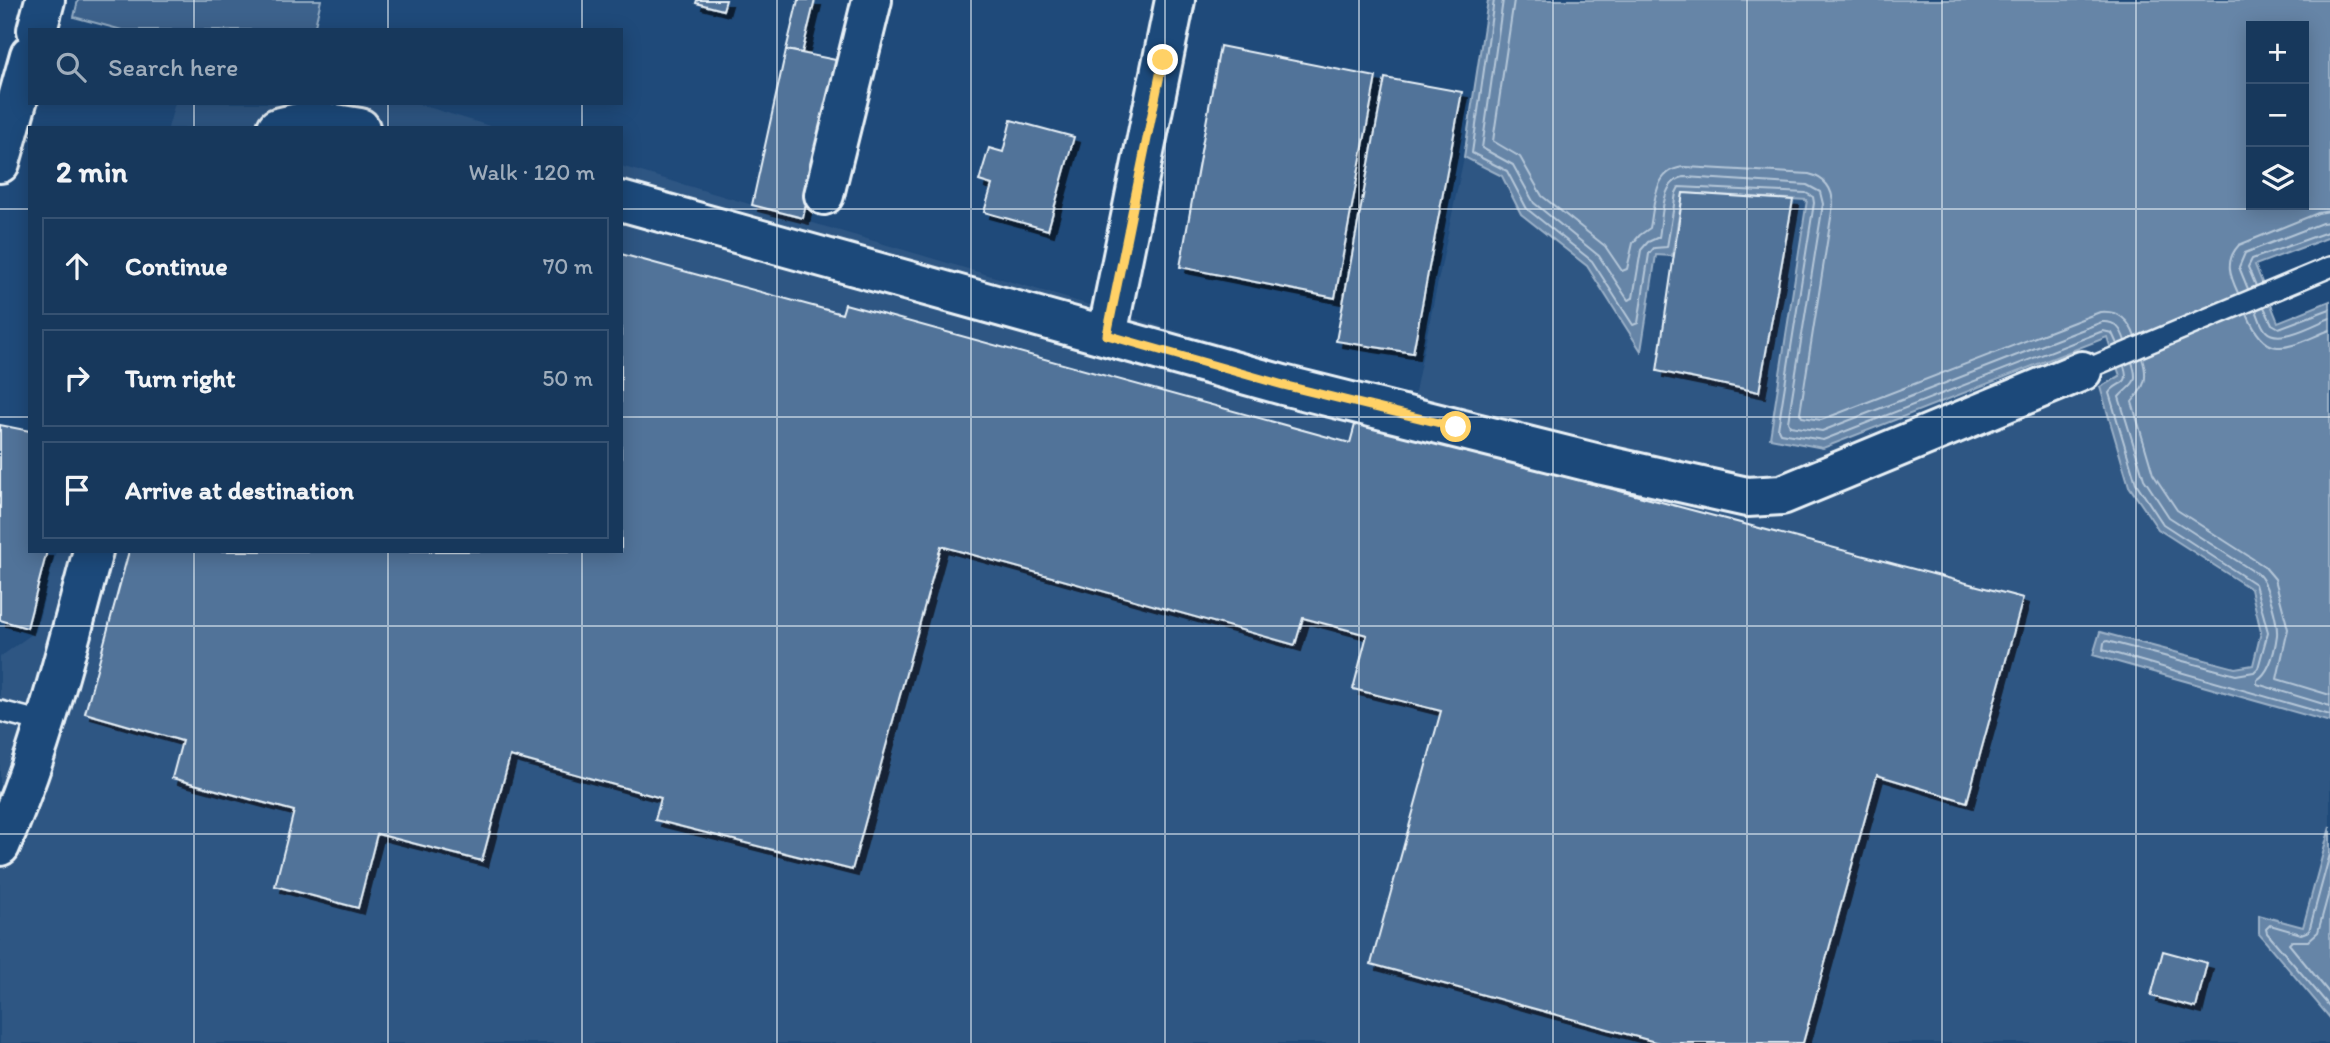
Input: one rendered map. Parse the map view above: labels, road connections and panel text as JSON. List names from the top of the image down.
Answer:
{
  "page": {
    "map_buttons": ["+", "−"],
    "search": "Search here",
    "heading": ["2 min", "Walk · 120 m"],
    "list": [
      ["Continue", "70 m"],
      ["Turn right", "50 m"],
      "Arrive at destination"
    ]
  }
}
